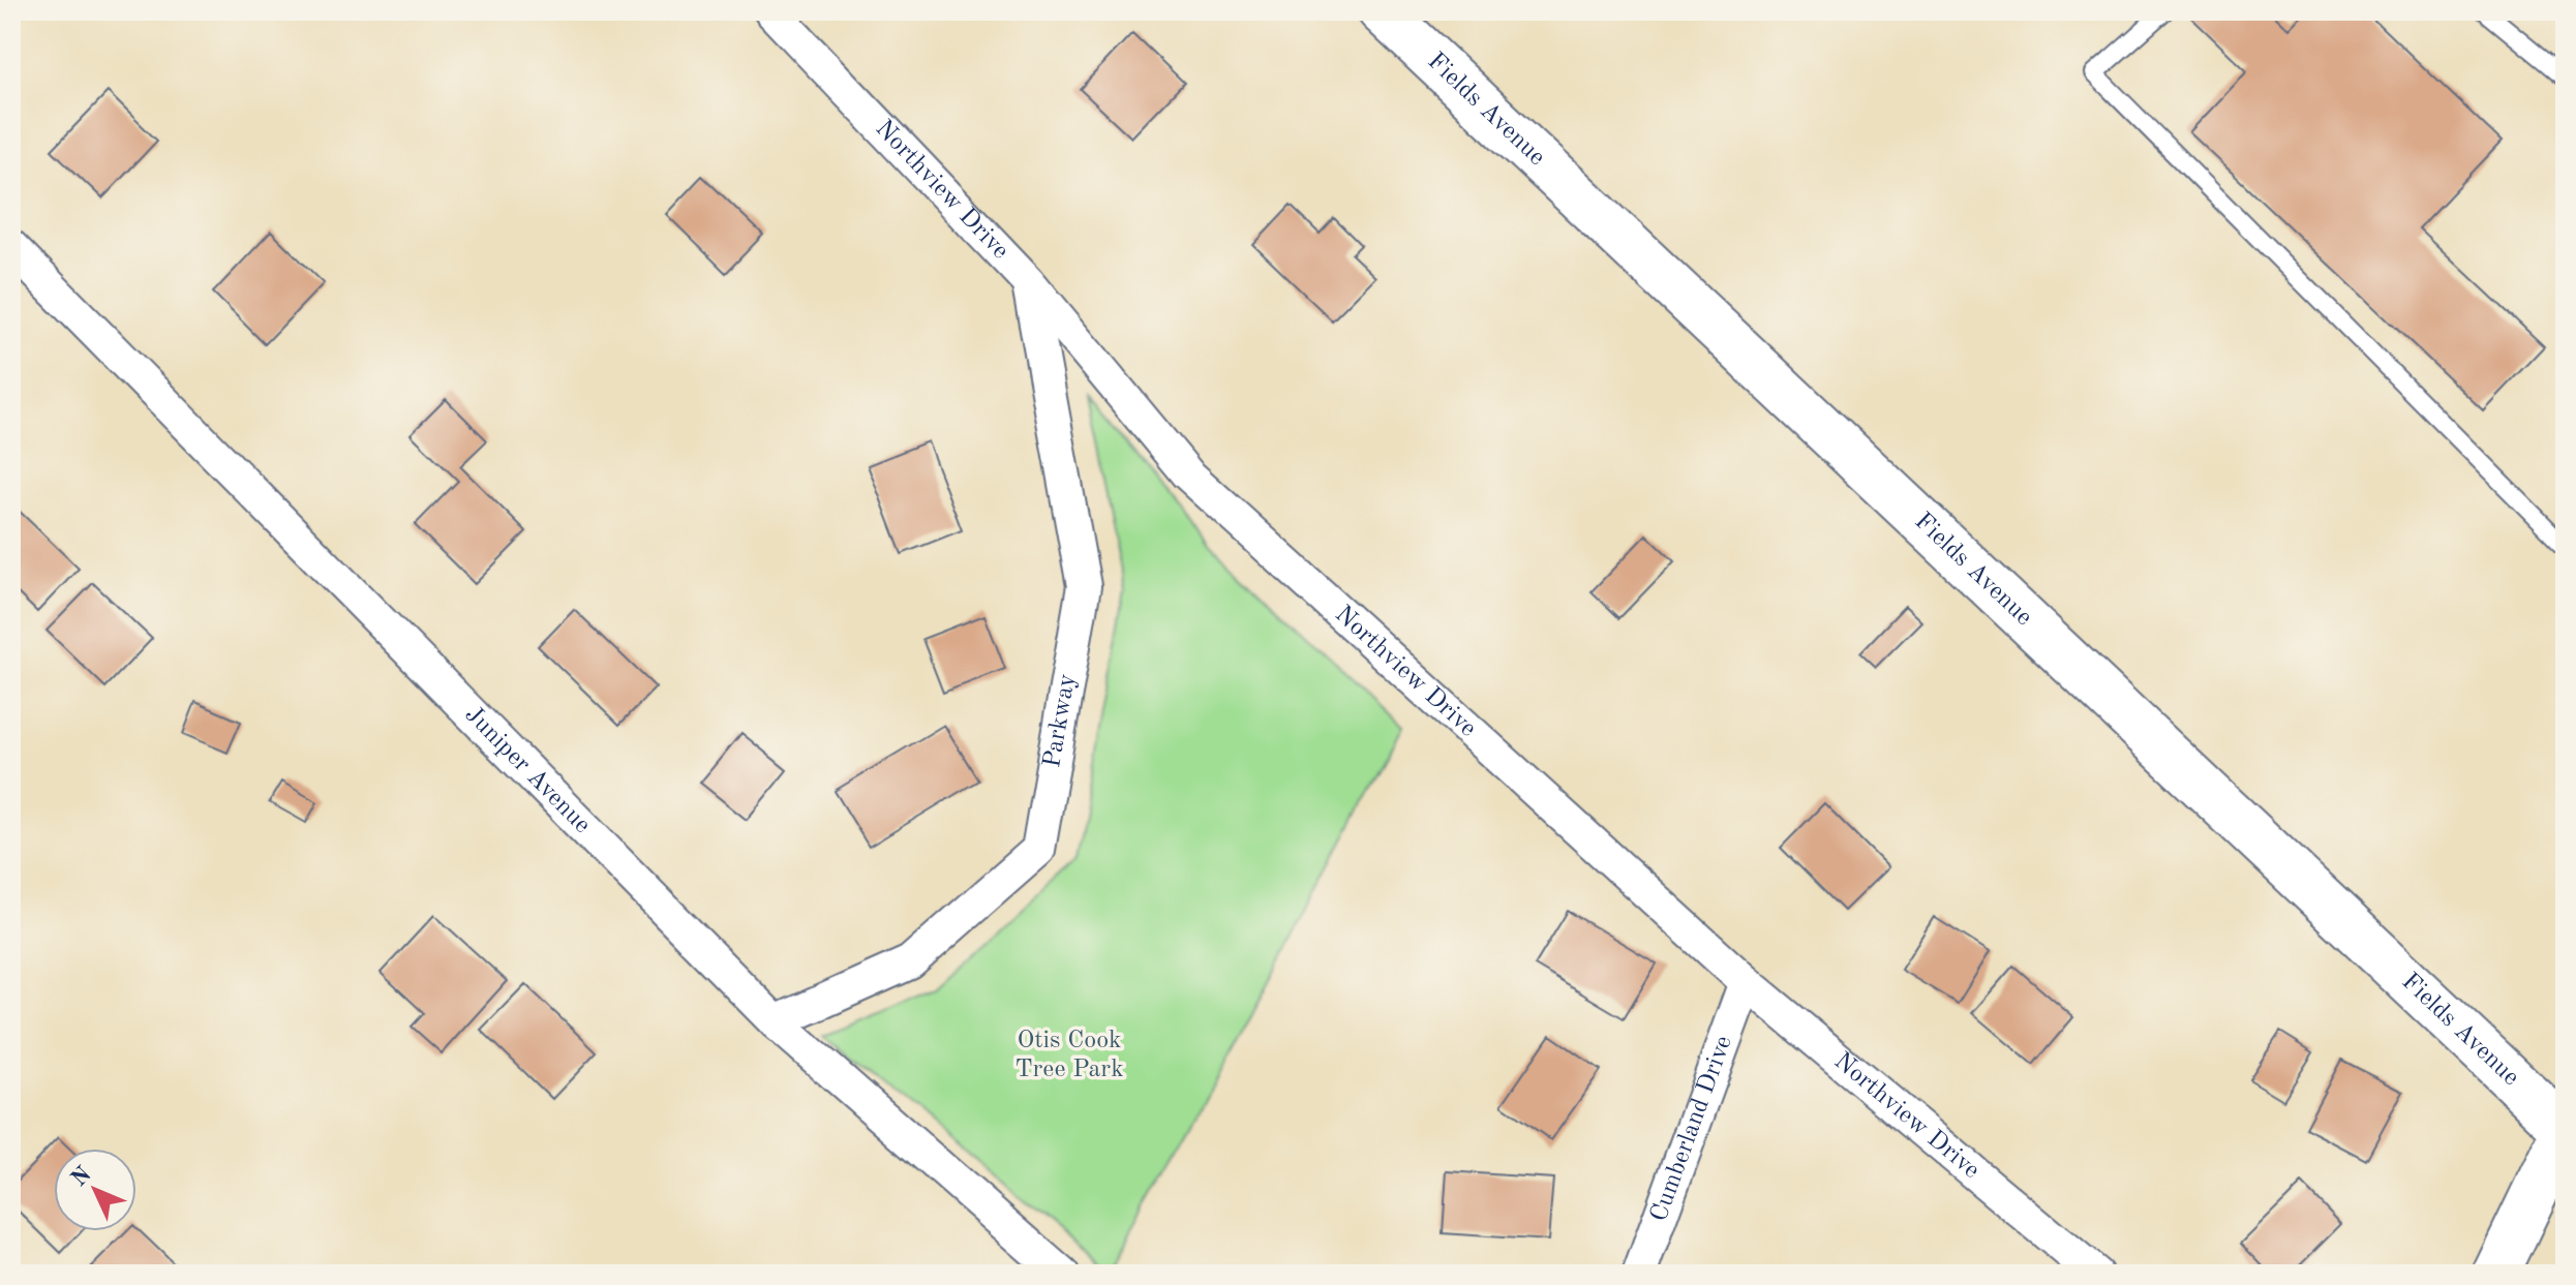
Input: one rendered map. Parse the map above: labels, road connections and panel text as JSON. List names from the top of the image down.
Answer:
{
  "streets": {
    "street": [
      "Fields Avenue",
      "Northview Drive",
      "Parkway",
      "Juniper Avenue",
      "Cumberland Drive"
    ]
  },
  "crossings": [
    ["Northview Drive", "Parkway"],
    ["Northview Drive", "Cumberland Drive"],
    ["Parkway", "Juniper Avenue"]
  ],
  "parks": ["Otis Cook Tree Park"],
  "north": "top left"
}
